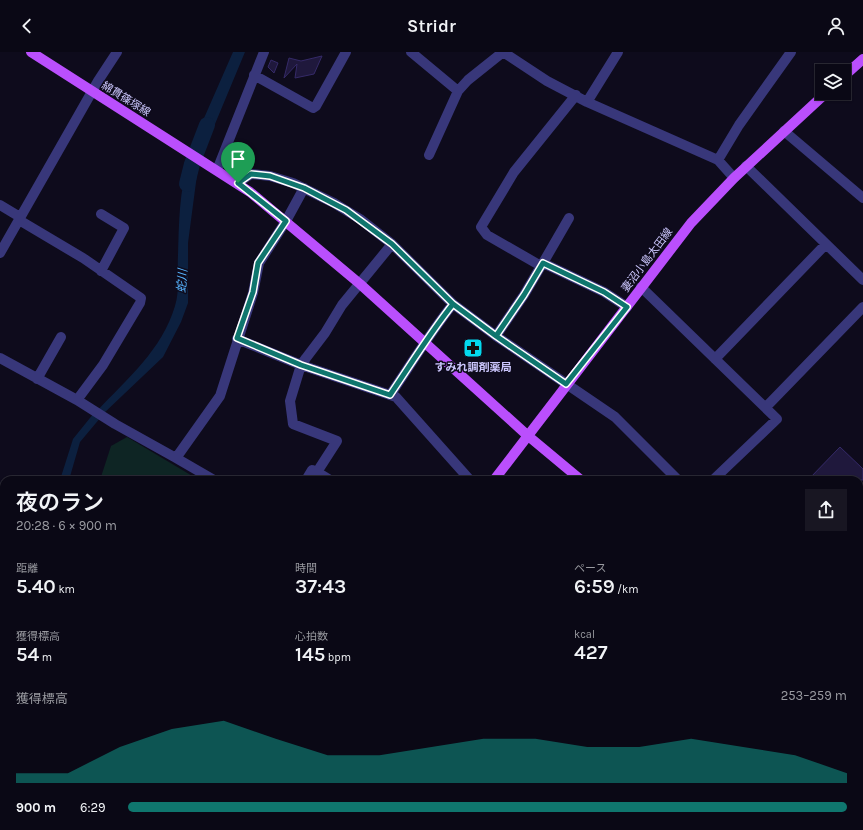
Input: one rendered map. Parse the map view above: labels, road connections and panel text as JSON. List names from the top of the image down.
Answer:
{
  "streets": {
    "main road": ["綿貫篠塚線", "妻沼小島太田線"]
  },
  "crossings": [
    ["綿貫篠塚線", "妻沼小島太田線"]
  ],
  "water": ["蛇川"],
  "places": {
    "pharmacy": ["すみれ調剤薬局"]
  },
  "page": {
    "header": "Stridr",
    "heading": ["夜のラン", "20:28 · 6 × 900 m"],
    "stats": [
      ["距離", "5.40 km"],
      ["時間", "37:43"],
      ["ペース", "6:59 /km"],
      ["獲得標高", "54 m"],
      ["心拍数", "145 bpm"],
      ["kcal", "427"]
    ],
    "chart": ["獲得標高", "253–259 m"],
    "list": [
      {
        "name": "900 m",
        "note": "6:29"
      }
    ]
  }
}
